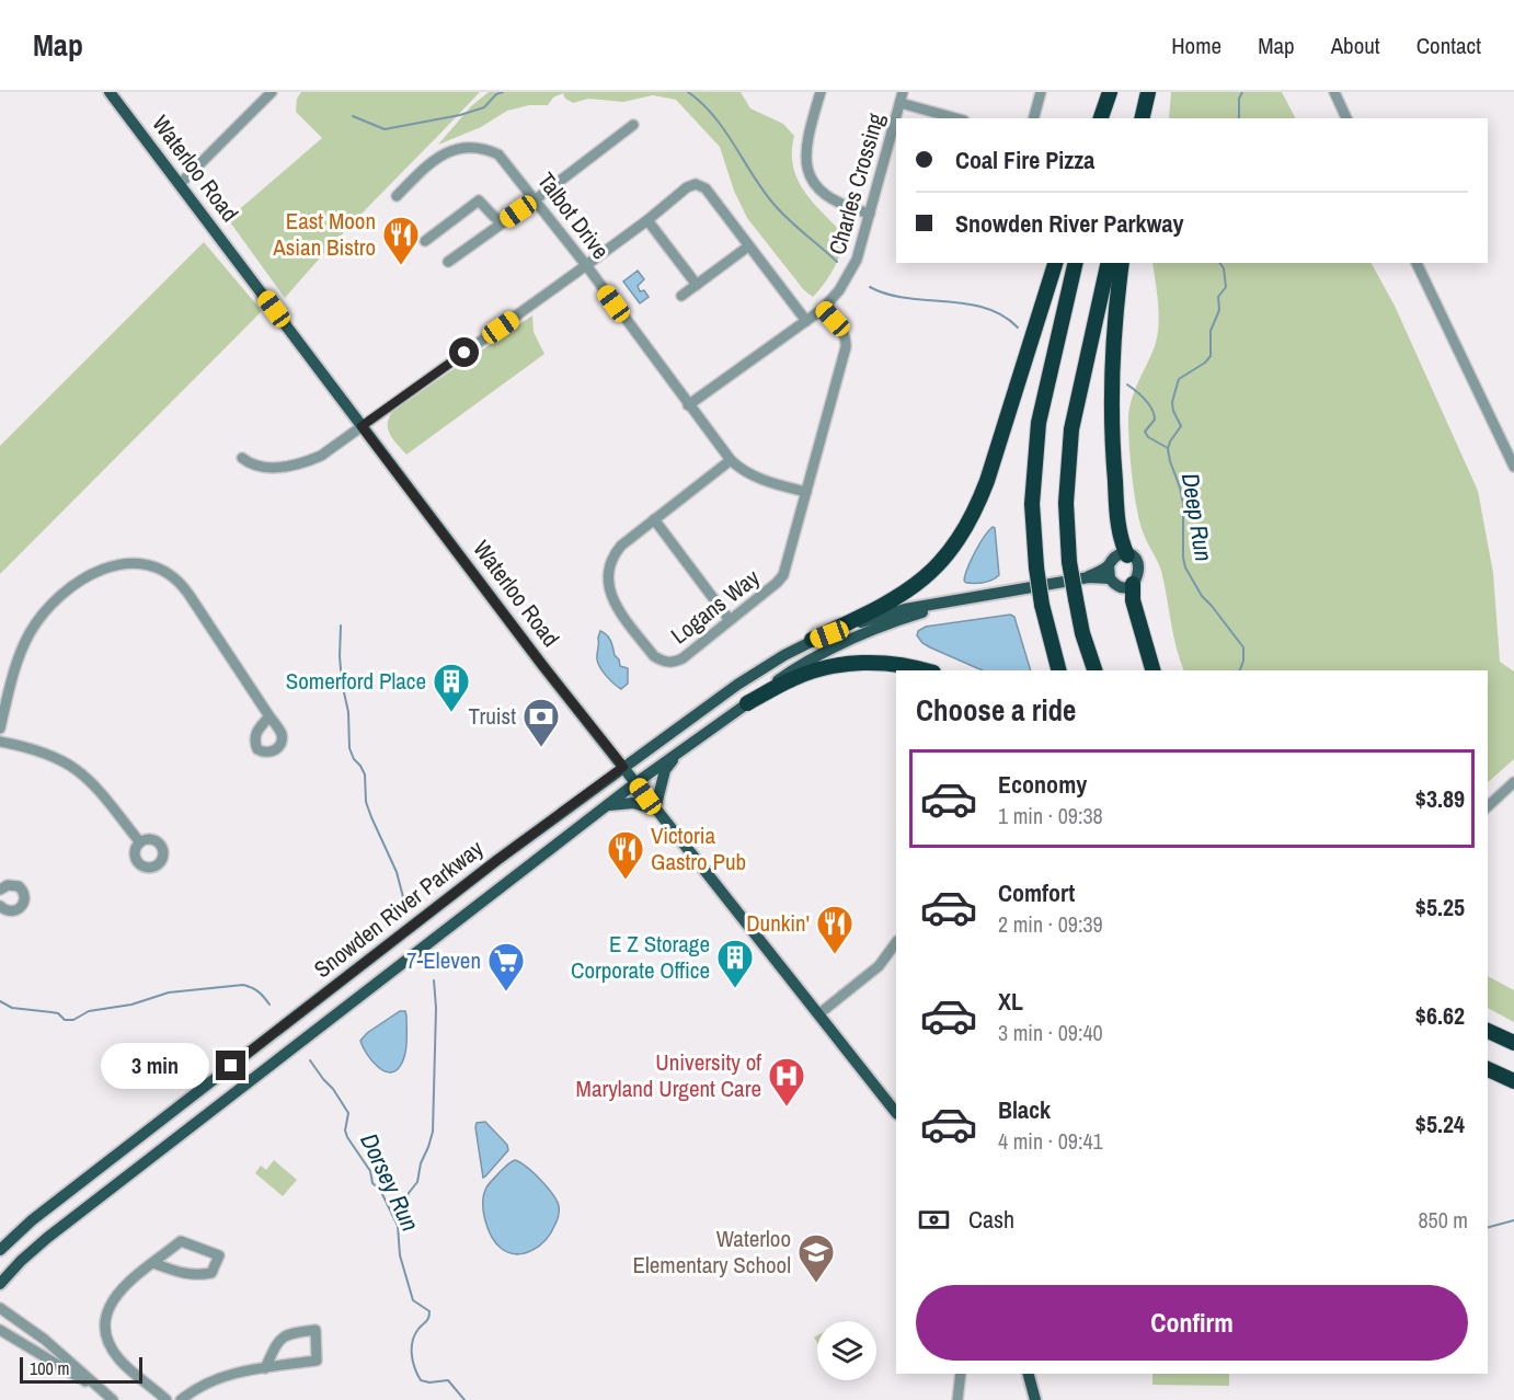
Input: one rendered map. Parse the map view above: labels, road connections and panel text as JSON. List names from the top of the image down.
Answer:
{
  "streets": {
    "main road": ["Waterloo Road", "Snowden River Parkway"],
    "street": ["Charles Crossing", "Talbot Drive", "Logans Way"]
  },
  "crossings": [
    ["Waterloo Road", "Snowden River Parkway"],
    ["Charles Crossing", "Talbot Drive"],
    ["Charles Crossing", "Logans Way"],
    ["Talbot Drive", "Logans Way"]
  ],
  "water": ["Deep Run", "Dorsey Run"],
  "places": {
    "restaurant": ["East Moon Asian Bistro", "Victoria Gastro Pub", "Dunkin'"],
    "building": ["Somerford Place", "E Z Storage Corporate Office"],
    "bank": ["Truist"],
    "supermarket": ["7-Eleven"],
    "hospital": ["University of Maryland Urgent Care"],
    "school or university": ["Waterloo Elementary School"]
  },
  "scale_bar": "100 m",
  "page": {
    "header": "Map",
    "nav": [
      "Home",
      "Map",
      "About",
      "Contact"
    ],
    "banner": ["Coal Fire Pizza", "Snowden River Parkway"],
    "heading": "Choose a ride",
    "list": [
      {
        "name": "Economy",
        "note": "1 min · 09:38",
        "value": "$3.89"
      },
      {
        "name": "Comfort",
        "note": "2 min · 09:39",
        "value": "$5.25"
      },
      {
        "name": "XL",
        "note": "3 min · 09:40",
        "value": "$6.62"
      },
      {
        "name": "Black",
        "note": "4 min · 09:41",
        "value": "$5.24"
      }
    ],
    "bubble": "3 min",
    "pay": ["Cash", "850 m"],
    "buttons": "Confirm",
    "scale": "100 m"
  }
}
